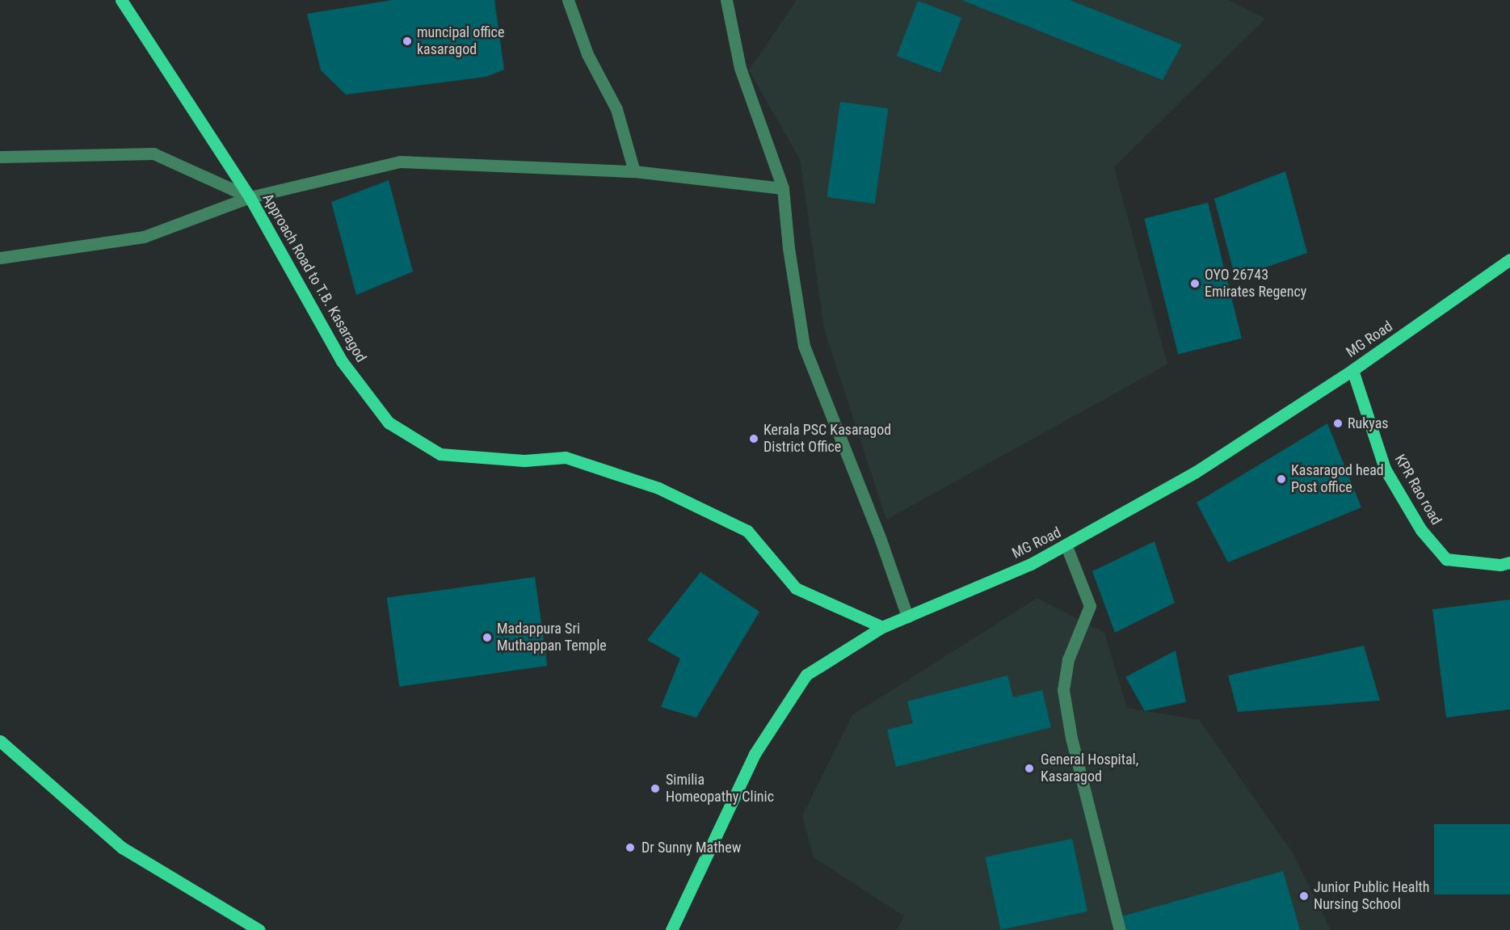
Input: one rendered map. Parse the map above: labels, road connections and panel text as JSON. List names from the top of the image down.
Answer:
{
  "streets": {
    "main road": ["Approach Road to T.B. Kasaragod", "MG Road", "KPR Rao road"]
  },
  "crossings": [
    ["Approach Road to T.B. Kasaragod", "MG Road"],
    ["MG Road", "KPR Rao road"]
  ],
  "places": [
    "muncipal office kasaragod",
    "OYO 26743 Emirates Regency",
    "Rukyas",
    "Kerala PSC Kasaragod District Office",
    "Kasaragod head Post office",
    "Madappura Sri Muthappan Temple",
    "General Hospital, Kasaragod",
    "Similia Homeopathy Clinic",
    "Dr Sunny Mathew",
    "Junior Public Health Nursing School"
  ]
}
